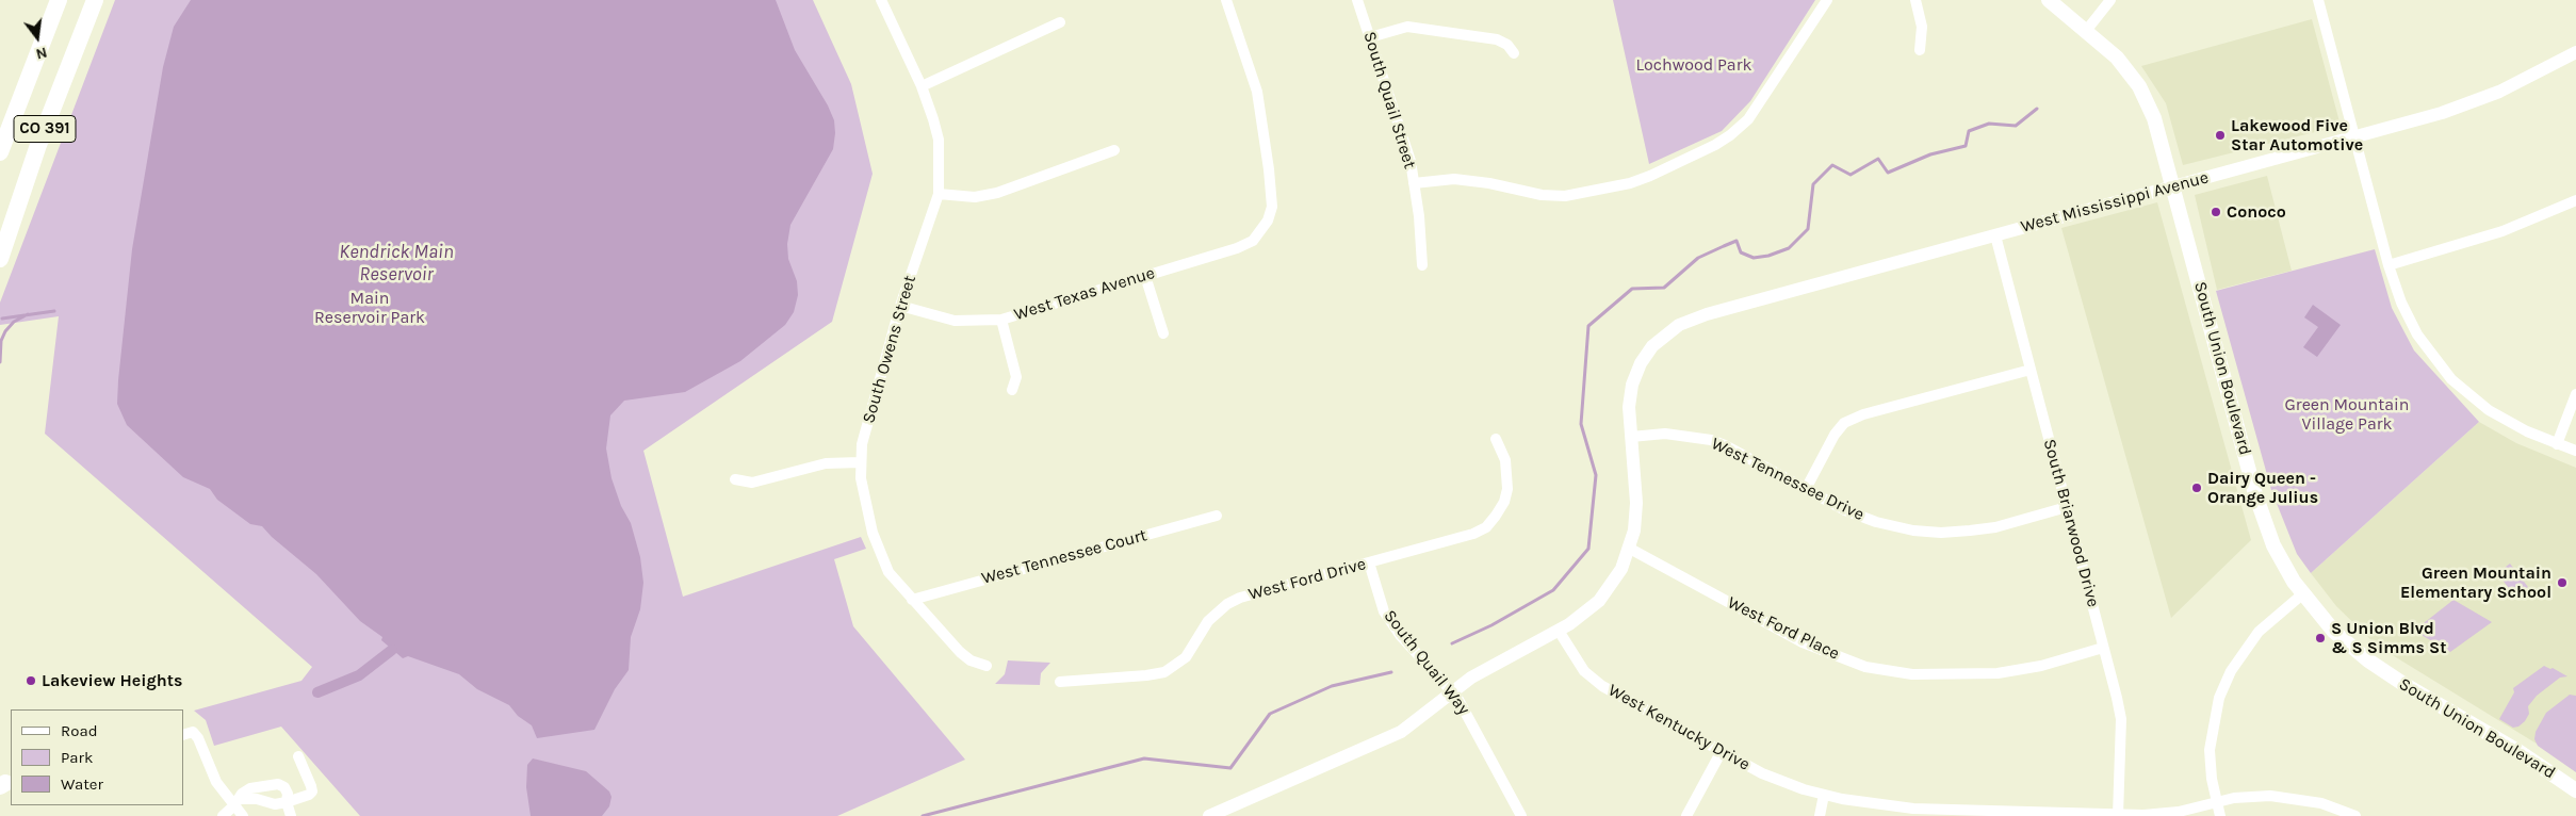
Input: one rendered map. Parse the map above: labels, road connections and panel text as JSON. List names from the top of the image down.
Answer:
{
  "streets": {
    "main road": ["CO 391", "South Union Boulevard"],
    "street": [
      "South Quail Street",
      "West Mississippi Avenue",
      "West Texas Avenue",
      "South Owens Street",
      "West Tennessee Drive",
      "South Briarwood Drive",
      "West Tennessee Court",
      "West Ford Drive",
      "West Ford Place",
      "South Quail Way",
      "West Kentucky Drive"
    ]
  },
  "crossings": [
    ["West Mississippi Avenue", "South Union Boulevard"],
    ["West Mississippi Avenue", "West Tennessee Drive"],
    ["West Mississippi Avenue", "South Briarwood Drive"],
    ["West Mississippi Avenue", "West Ford Place"],
    ["West Mississippi Avenue", "West Kentucky Drive"],
    ["West Texas Avenue", "South Owens Street"],
    ["South Owens Street", "West Tennessee Court"],
    ["West Tennessee Drive", "South Briarwood Drive"],
    ["South Briarwood Drive", "West Ford Place"],
    ["South Briarwood Drive", "West Kentucky Drive"],
    ["West Ford Drive", "South Quail Way"]
  ],
  "water": ["Kendrick Main Reservoir"],
  "parks": ["Lochwood Park", "Main Reservoir Park", "Green Mountain Village Park"],
  "places": [
    "Lakewood Five Star Automotive",
    "Conoco",
    "Dairy Queen - Orange Julius",
    "Green Mountain Elementary School",
    "S Union Blvd & S Simms St",
    "Lakeview Heights"
  ],
  "legend": ["Road", "Park", "Water"],
  "north": "bottom"
}
